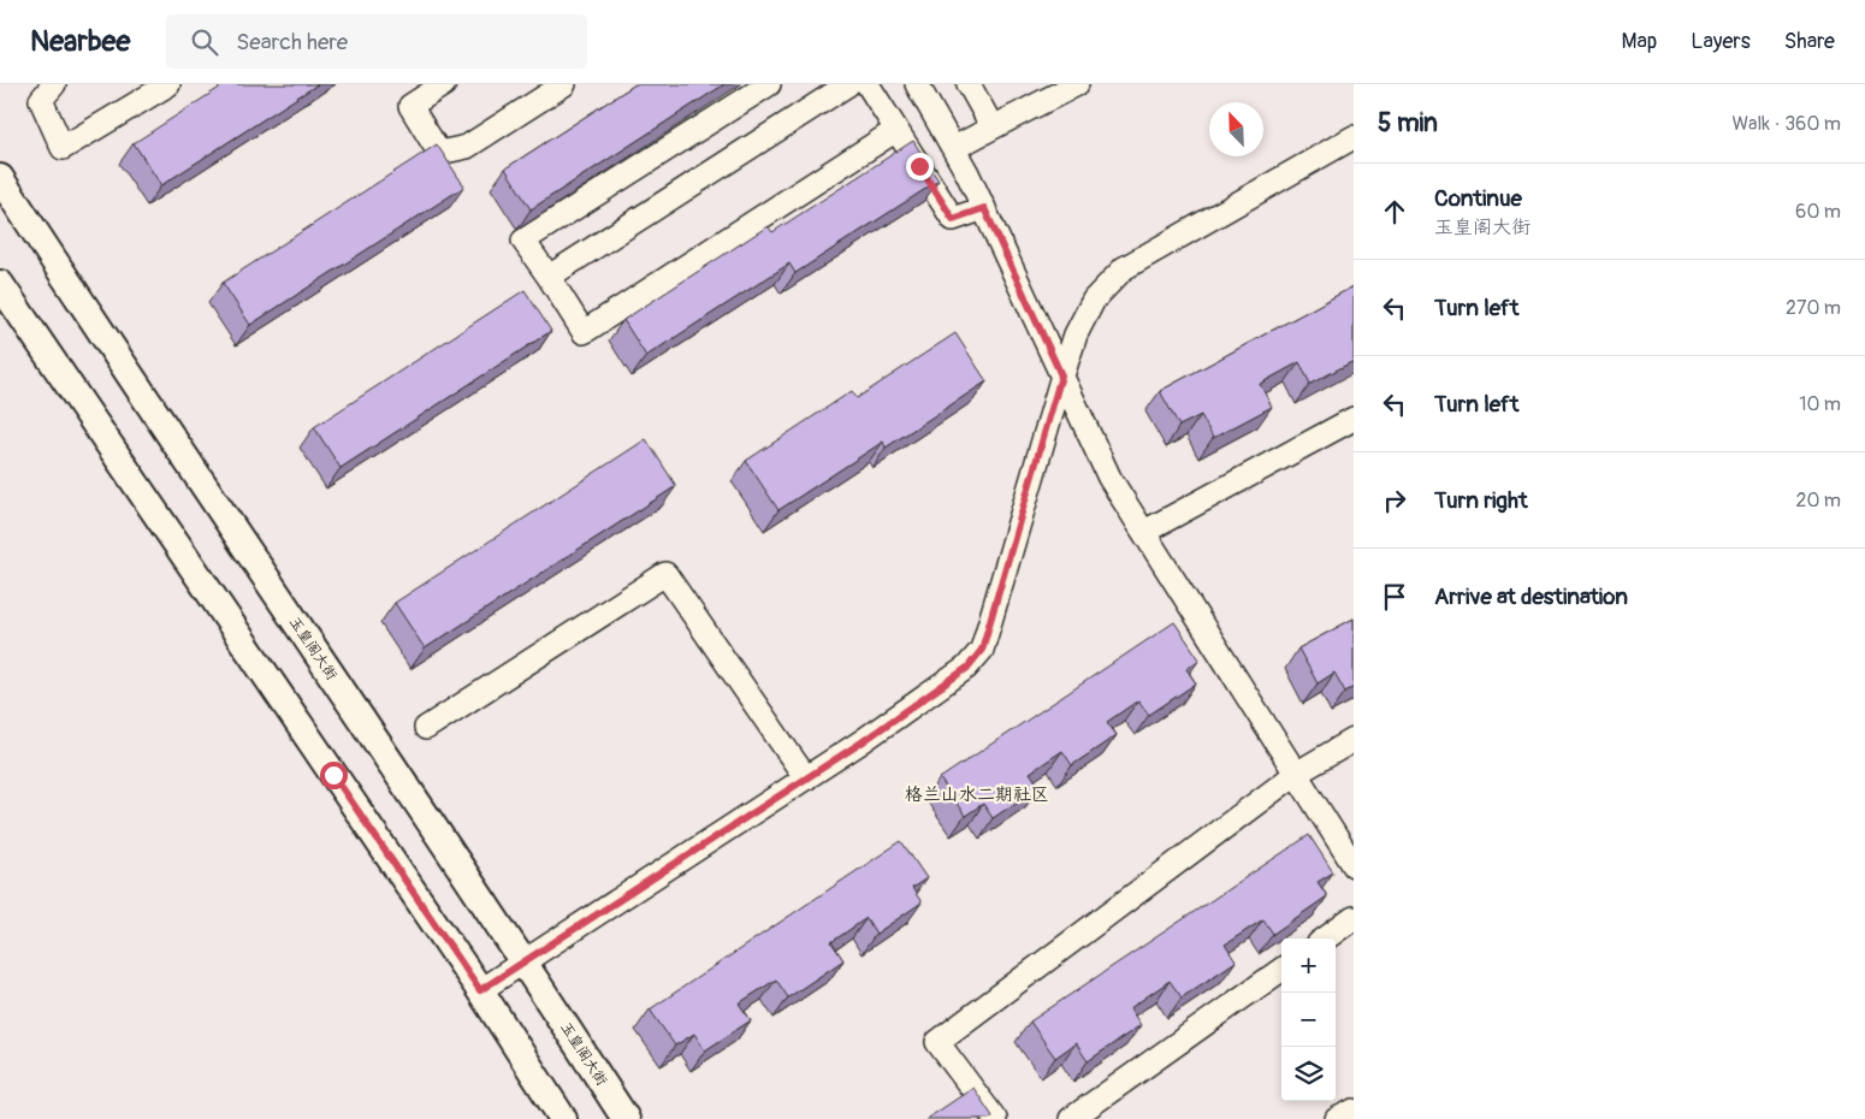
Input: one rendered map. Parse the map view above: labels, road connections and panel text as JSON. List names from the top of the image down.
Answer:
{
  "streets": {
    "street": ["玉皇阁大街"]
  },
  "districts": ["格兰山水二期社区"],
  "north": "top left",
  "page": {
    "header": "Nearbee",
    "search": "Search here",
    "nav": ["Map", "Layers", "Share"],
    "heading": ["5 min", "Walk · 360 m"],
    "list": [
      ["Continue", "玉皇阁大街", "60 m"],
      ["Turn left", "270 m"],
      ["Turn left", "10 m"],
      ["Turn right", "20 m"],
      "Arrive at destination"
    ],
    "map_buttons": ["+", "−"]
  }
}
